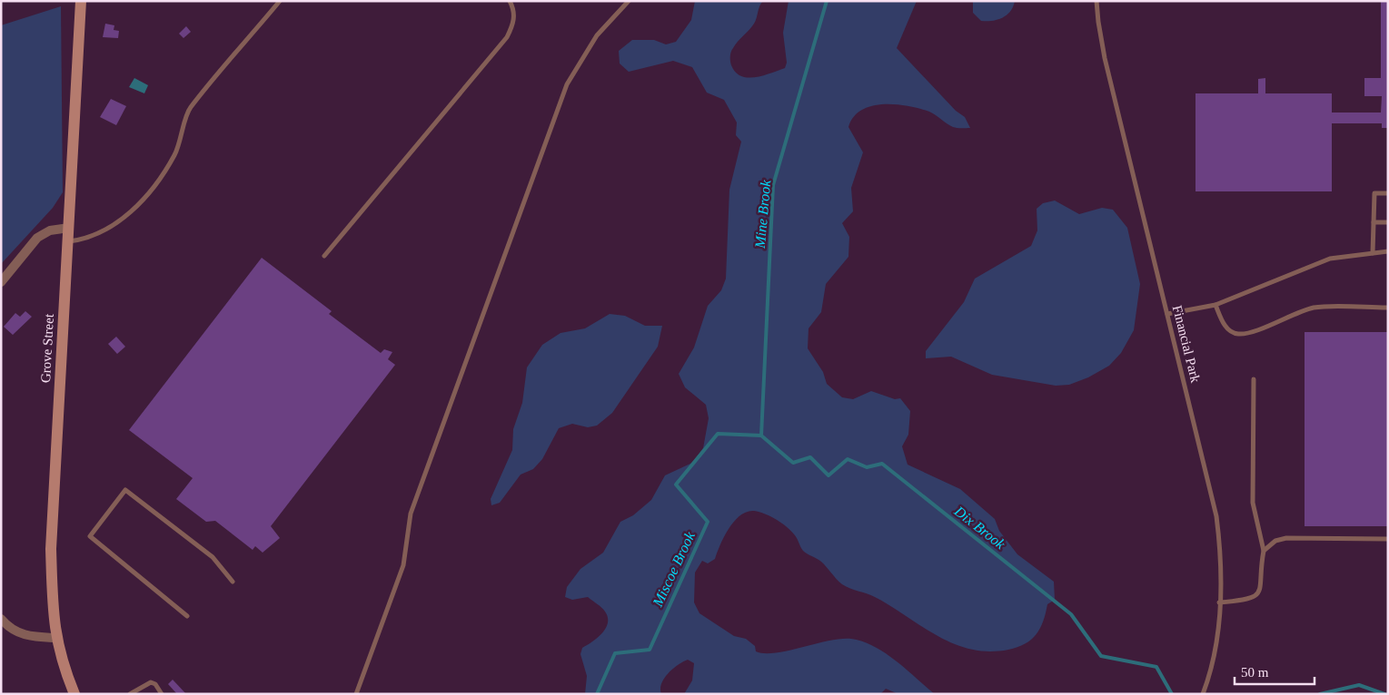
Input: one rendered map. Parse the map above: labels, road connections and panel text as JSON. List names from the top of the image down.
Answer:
{
  "streets": {
    "main road": ["Grove Street"],
    "lane": ["Financial Park"]
  },
  "water": ["Mine Brook", "Dix Brook", "Miscoe Brook"],
  "scale_bar": "50 m"
}
